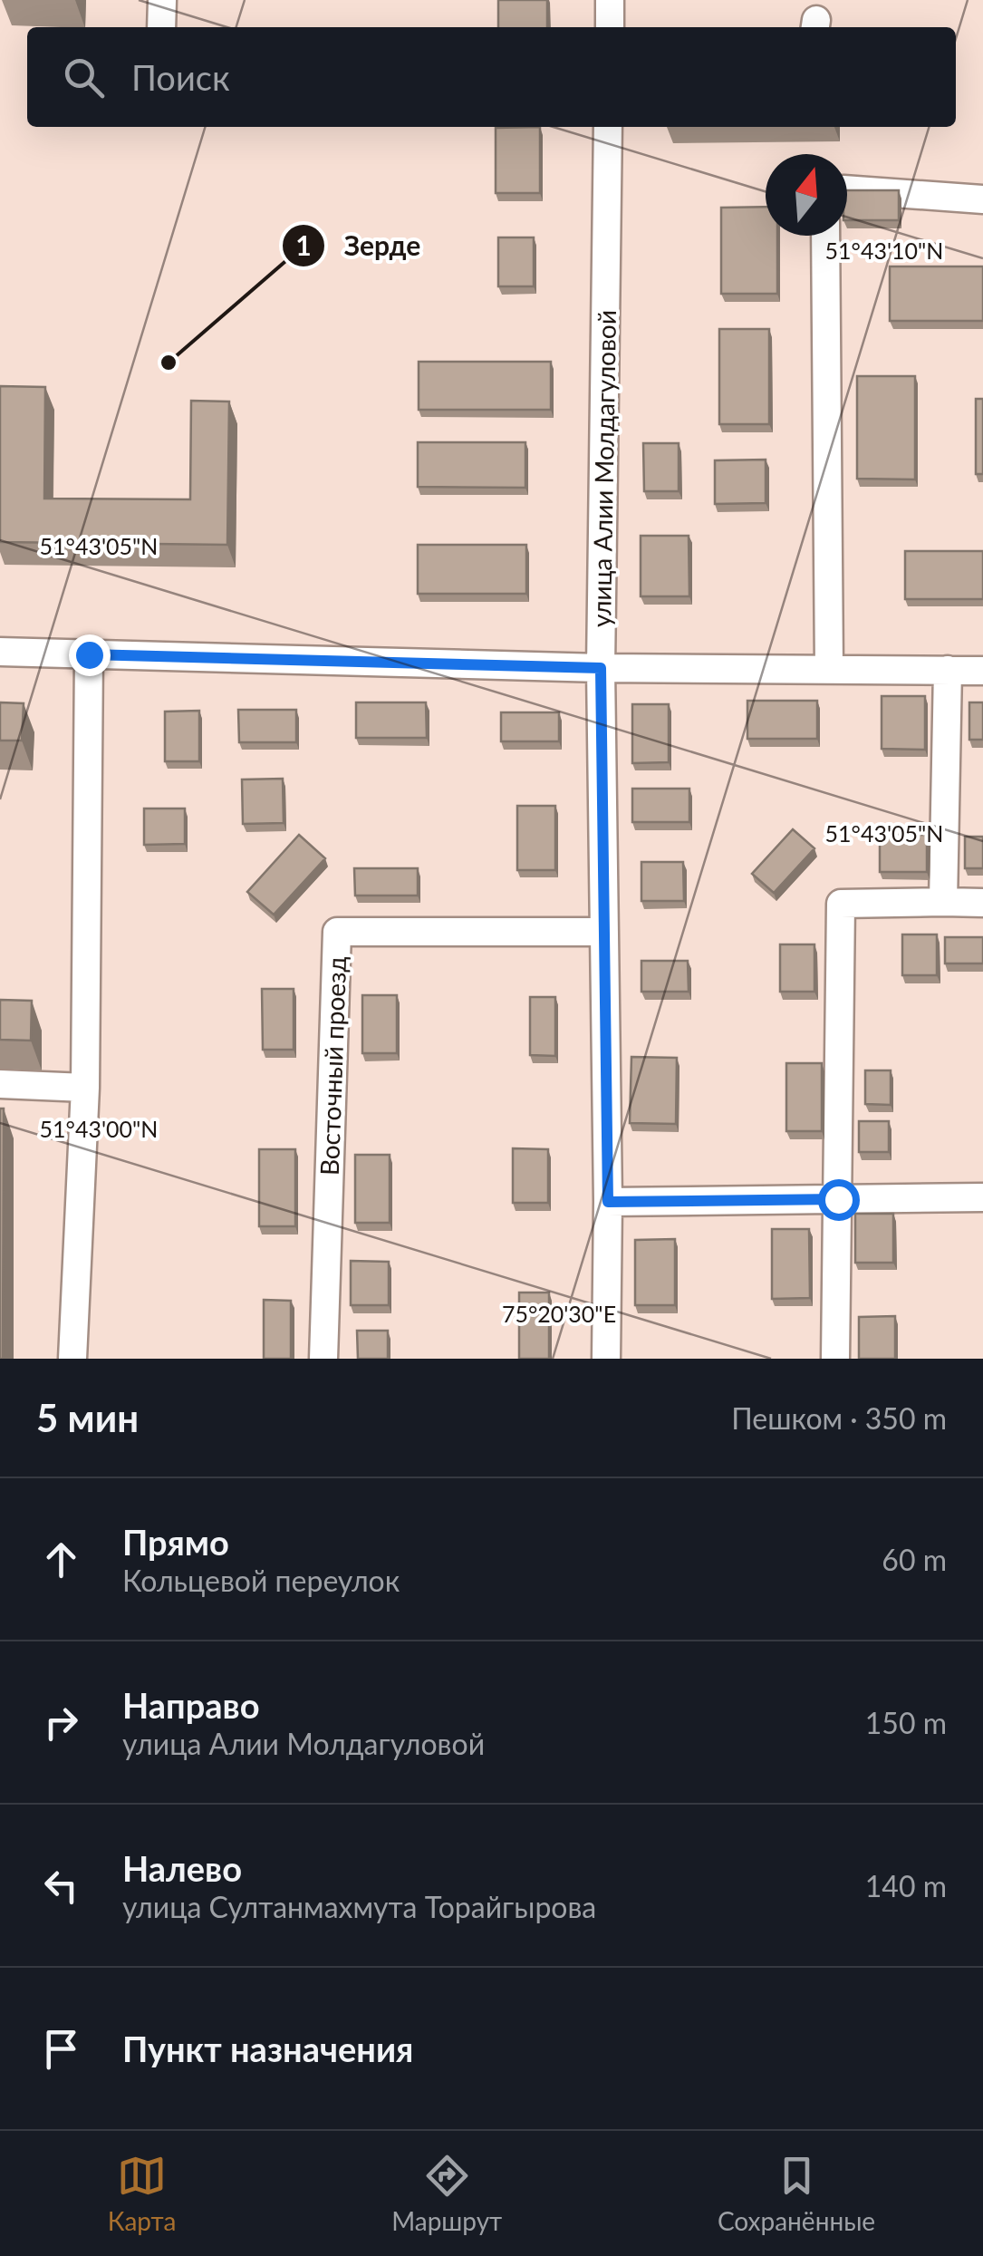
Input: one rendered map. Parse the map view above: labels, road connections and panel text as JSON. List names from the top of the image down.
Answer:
{
  "streets": {
    "street": ["улица Алии Молдагуловой", "Восточный проезд"]
  },
  "crossings": [
    ["улица Алии Молдагуловой", "Восточный проезд"]
  ],
  "places": ["Зерде"],
  "north": "top",
  "page": {
    "search": "Поиск",
    "heading": ["5 мин", "Пешком · 350 m"],
    "list": [
      ["Прямо", "Кольцевой переулок", "60 m"],
      ["Направо", "улица Алии Молдагуловой", "150 m"],
      ["Налево", "улица Султанмахмута Торайгырова", "140 m"],
      "Пункт назначения"
    ],
    "nav": ["Карта", "Маршрут", "Сохранённые"]
  },
  "coordinates": [
    "51°43'10\"N",
    "51°43'05\"N",
    "51°43'00\"N",
    "75°20'30\"E"
  ]
}
